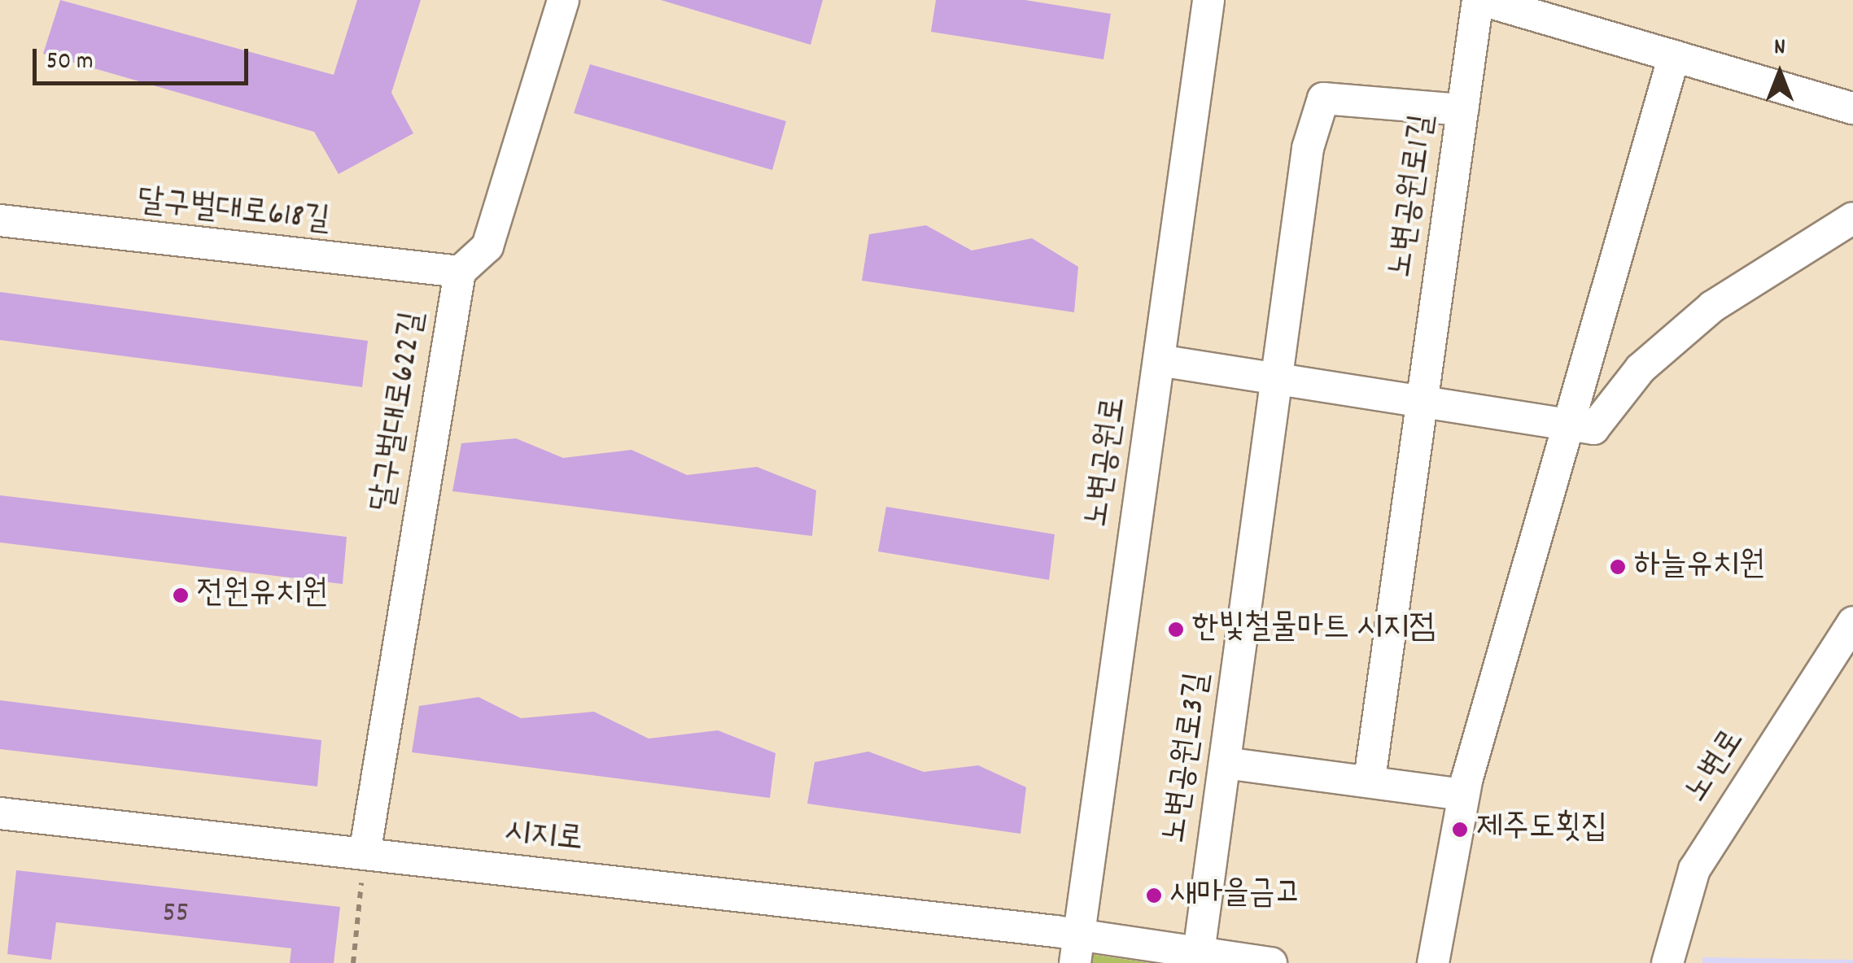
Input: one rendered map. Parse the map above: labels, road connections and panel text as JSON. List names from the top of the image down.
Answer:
{
  "streets": {
    "street": [
      "노변공원로1길",
      "달구벌대로618길",
      "달구벌대로622길",
      "노변공원로",
      "노변공원로3길",
      "노변로",
      "시지로"
    ]
  },
  "crossings": [
    ["노변공원로1길", "노변공원로3길"],
    ["달구벌대로618길", "달구벌대로622길"],
    ["달구벌대로622길", "시지로"],
    ["노변공원로", "시지로"]
  ],
  "places": [
    "하늘유치원",
    "전원유치원",
    "한빛철물마트 시지점",
    "제주도횟집",
    "새마을금고"
  ],
  "house_numbers": ["55"],
  "scale_bar": "50 m",
  "north": "top"
}
